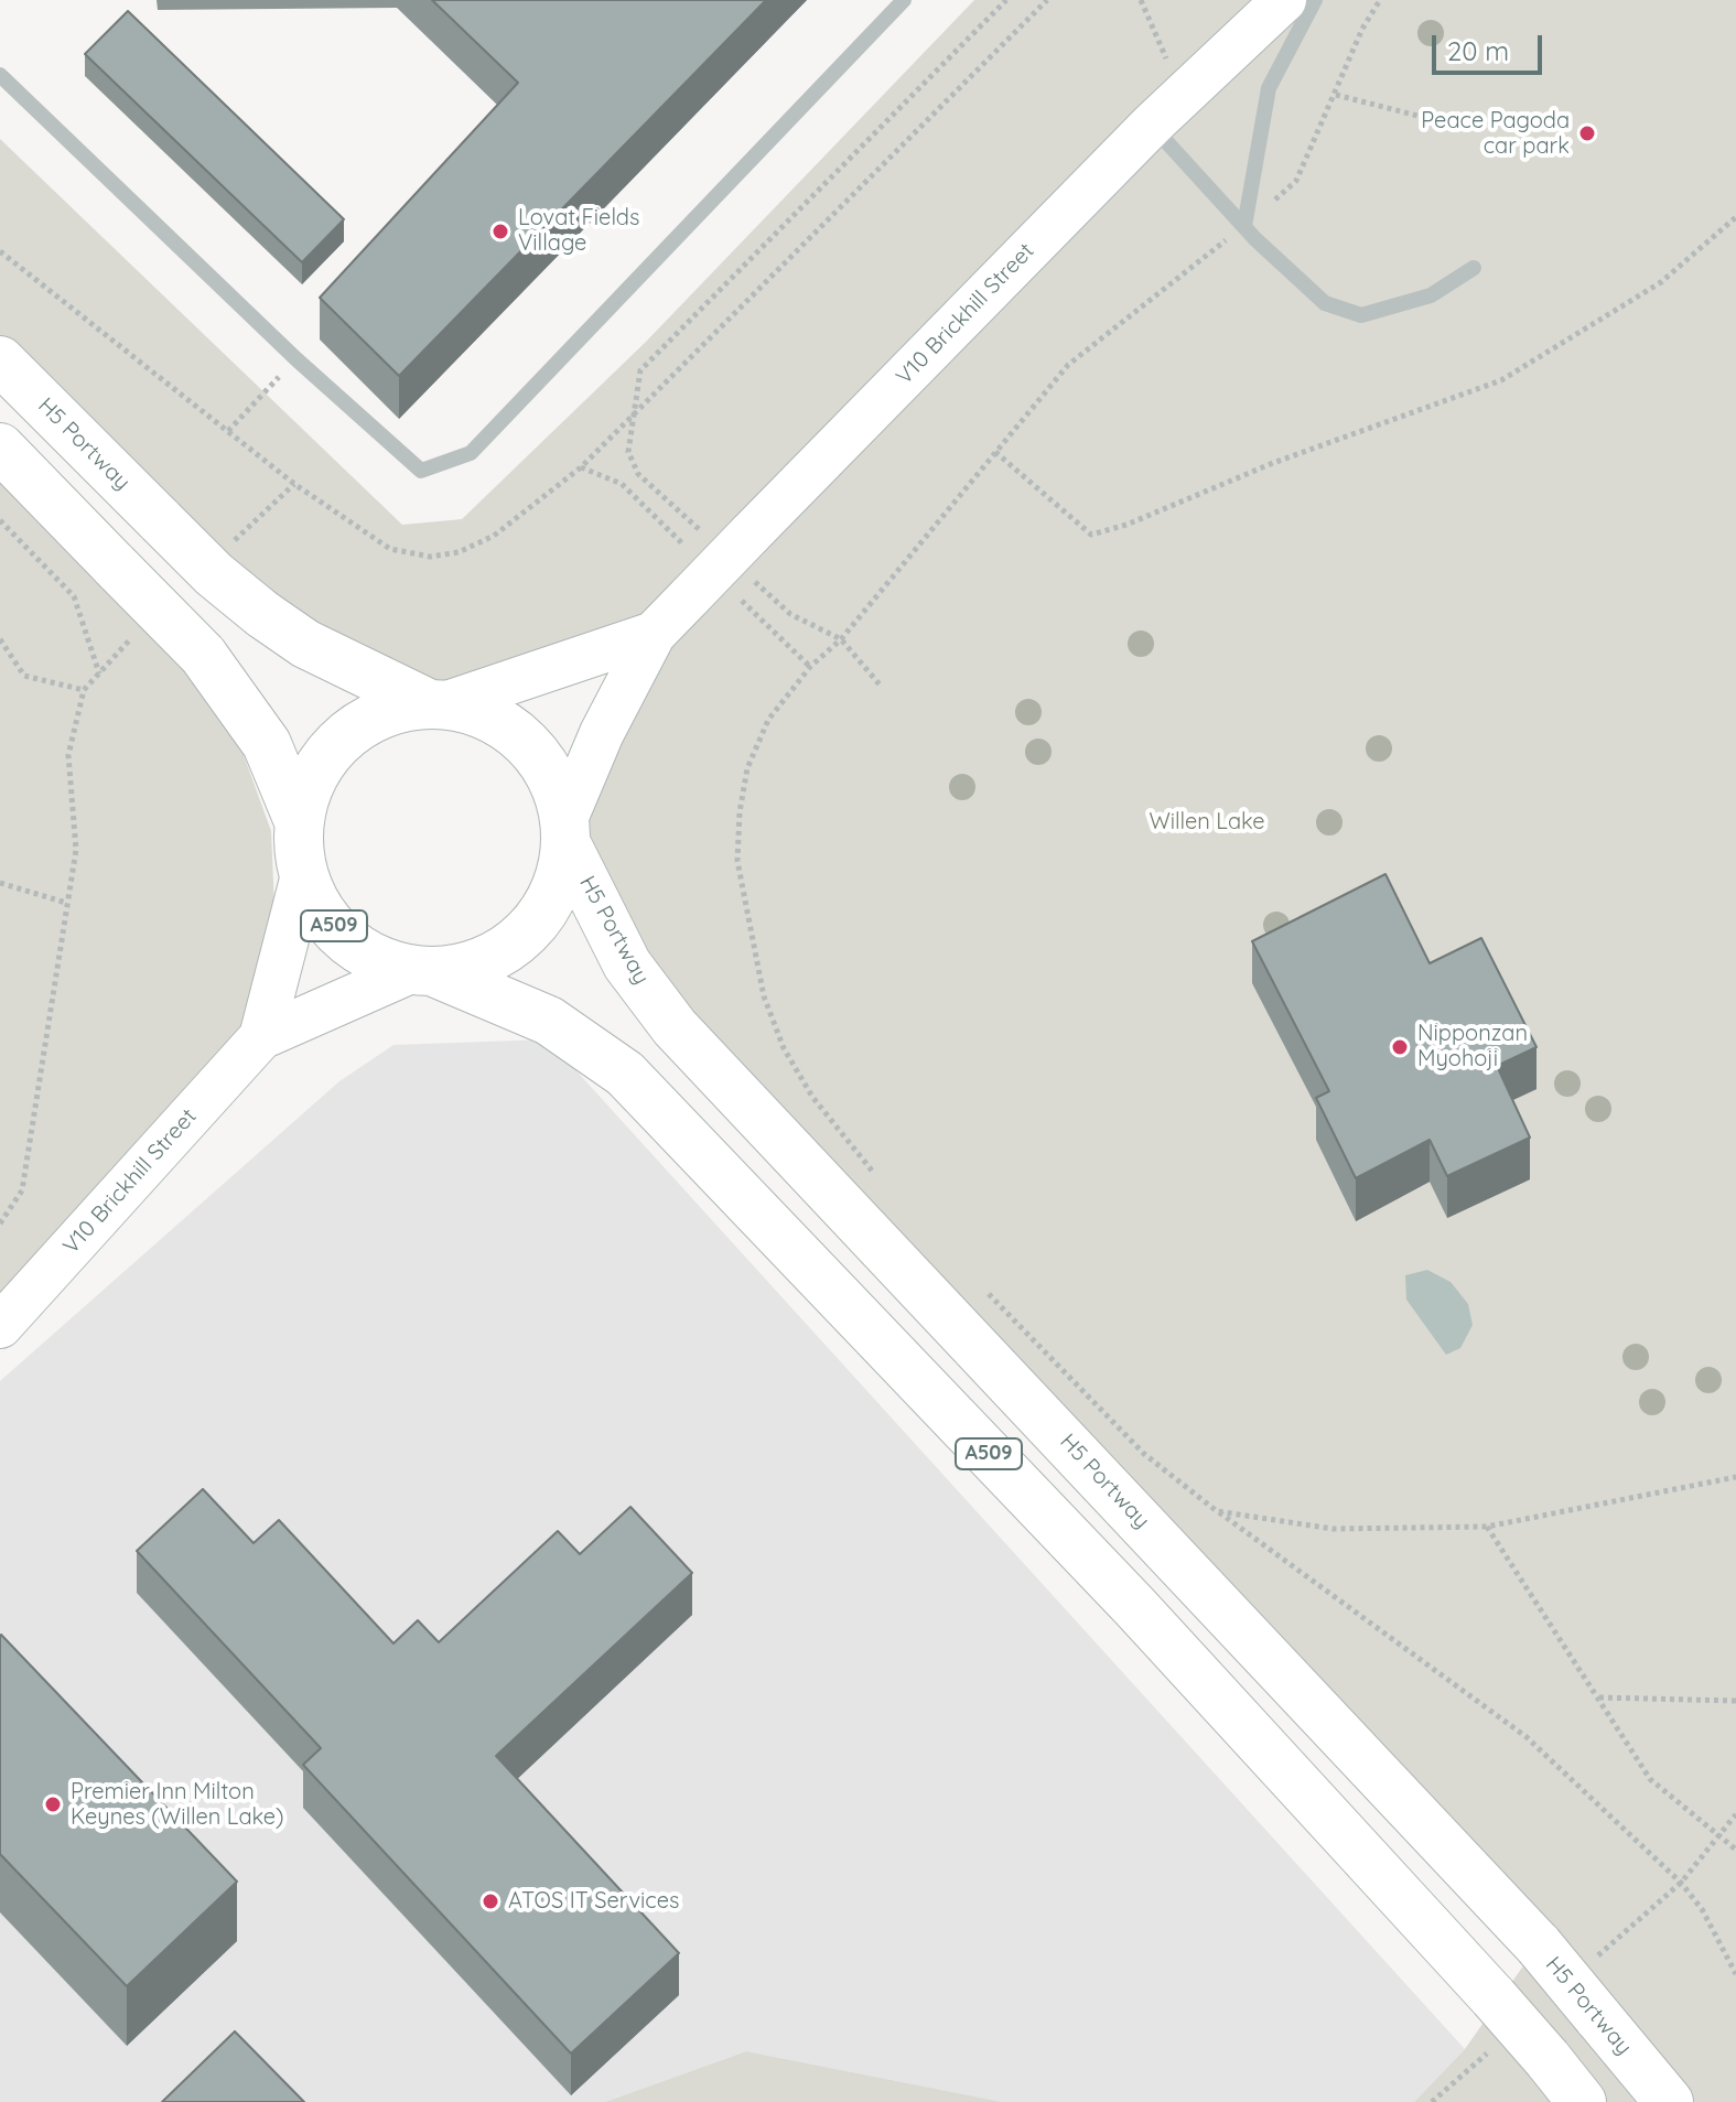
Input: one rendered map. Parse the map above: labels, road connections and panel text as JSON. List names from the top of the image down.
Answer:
{
  "streets": {
    "main road": ["H5 Portway", "A509"],
    "street": ["V10 Brickhill Street"]
  },
  "crossings": [
    ["V10 Brickhill Street", "H5 Portway"],
    ["V10 Brickhill Street", "A509"],
    ["H5 Portway", "A509"]
  ],
  "parks": ["Willen Lake"],
  "places": [
    "Peace Pagoda car park",
    "Lovat Fields Village",
    "Nipponzan Myohoji",
    "Premier Inn Milton Keynes (Willen Lake)",
    "ATOS IT Services"
  ],
  "scale_bar": "20 m"
}
